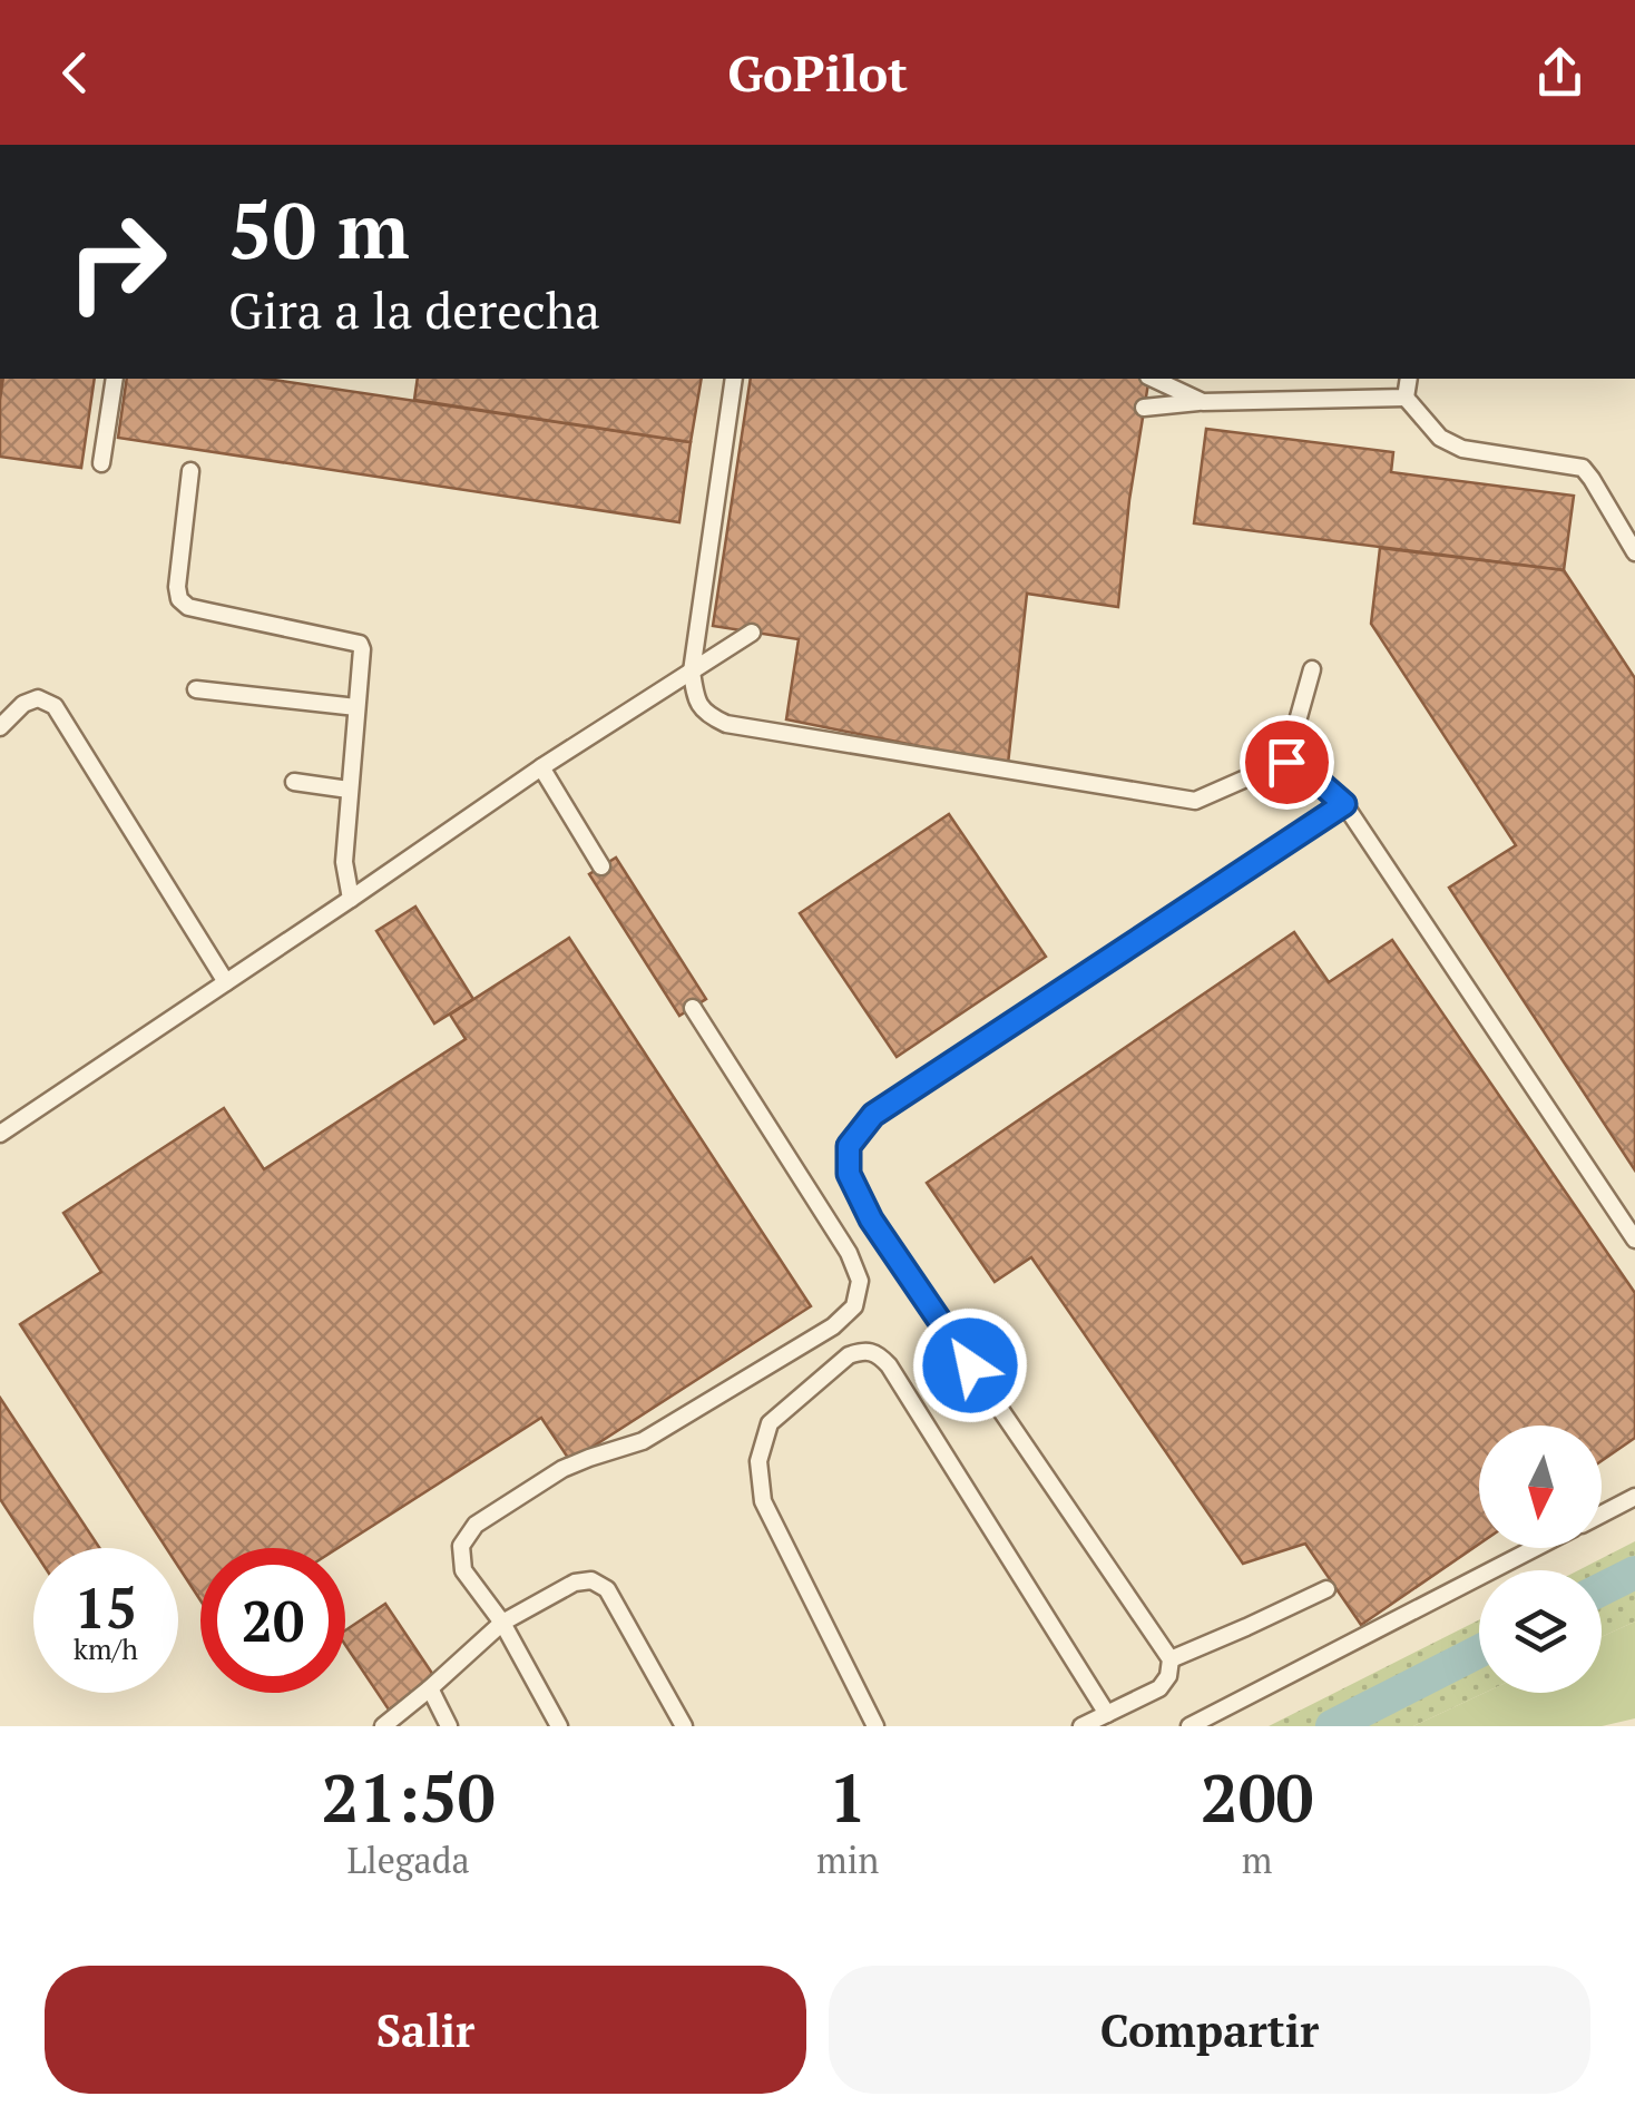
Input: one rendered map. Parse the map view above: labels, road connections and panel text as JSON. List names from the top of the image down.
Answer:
{
  "north": "bottom",
  "page": {
    "header": "GoPilot",
    "turn": ["50 m", "Gira a la derecha"],
    "speed": "15 km/h",
    "limit": "20",
    "eta": [
      "21:50",
      "Llegada",
      "1",
      "min",
      "200",
      "m"
    ],
    "buttons": ["Salir", "Compartir"]
  }
}
